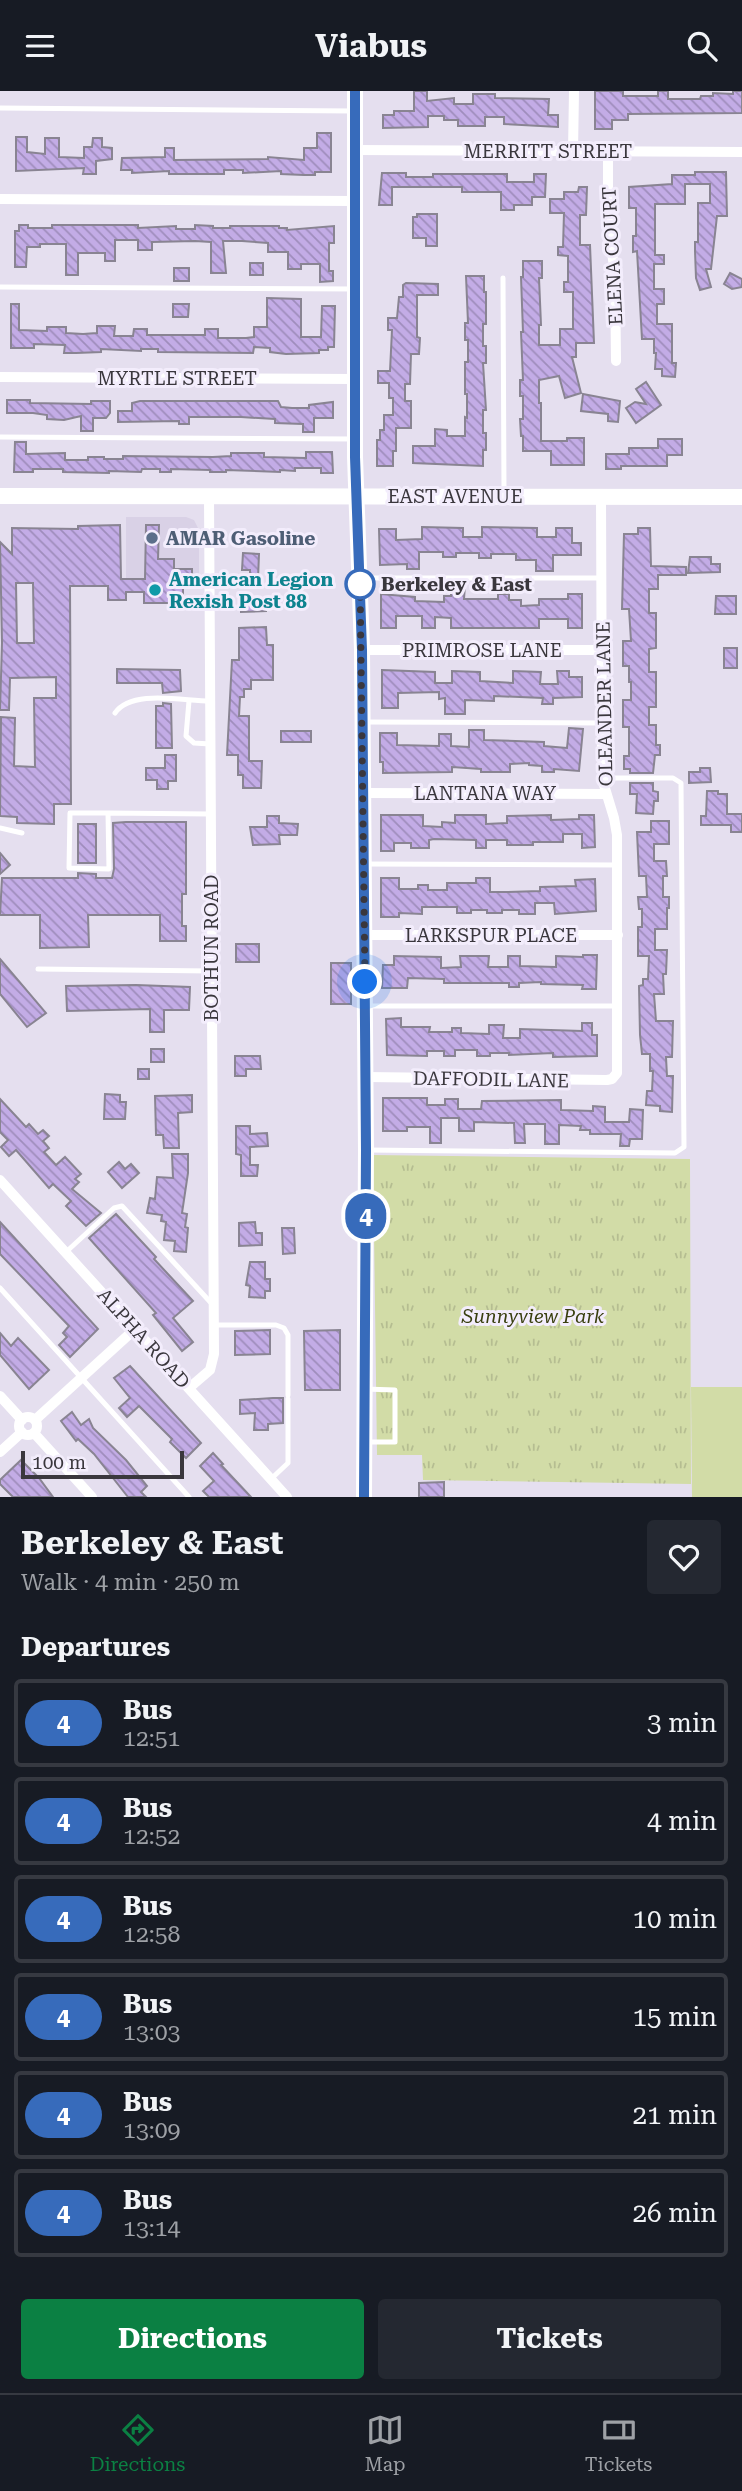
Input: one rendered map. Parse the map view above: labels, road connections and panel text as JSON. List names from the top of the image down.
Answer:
{
  "streets": {
    "main road": ["EAST AVENUE"],
    "street": [
      "MERRITT STREET",
      "ELENA COURT",
      "MYRTLE STREET",
      "PRIMROSE LANE",
      "OLEANDER LANE",
      "LANTANA WAY",
      "LARKSPUR PLACE",
      "BOTHUN ROAD",
      "DAFFODIL LANE",
      "ALPHA ROAD"
    ]
  },
  "crossings": [
    ["MERRITT STREET", "ELENA COURT"],
    ["EAST AVENUE", "OLEANDER LANE"],
    ["EAST AVENUE", "BOTHUN ROAD"],
    ["PRIMROSE LANE", "OLEANDER LANE"],
    ["OLEANDER LANE", "LANTANA WAY"],
    ["OLEANDER LANE", "LARKSPUR PLACE"],
    ["OLEANDER LANE", "DAFFODIL LANE"],
    ["BOTHUN ROAD", "ALPHA ROAD"]
  ],
  "parks": ["Sunnyview Park"],
  "places": ["AMAR Gasoline", "Berkeley & East", "American Legion Rexish Post 88"],
  "lines": ["bus line 4"],
  "scale_bar": "100 m",
  "page": {
    "header": "Viabus",
    "on_map": "4",
    "scale": "100 m",
    "heading": [
      ["Berkeley & East", "Walk · 4 min · 250 m"],
      "Departures"
    ],
    "list": [
      {
        "mark": "4",
        "name": "Bus",
        "note": "12:51",
        "value": "3 min"
      },
      {
        "mark": "4",
        "name": "Bus",
        "note": "12:52",
        "value": "4 min"
      },
      {
        "mark": "4",
        "name": "Bus",
        "note": "12:58",
        "value": "10 min"
      },
      {
        "mark": "4",
        "name": "Bus",
        "note": "13:03",
        "value": "15 min"
      },
      {
        "mark": "4",
        "name": "Bus",
        "note": "13:09",
        "value": "21 min"
      },
      {
        "mark": "4",
        "name": "Bus",
        "note": "13:14",
        "value": "26 min"
      }
    ],
    "buttons": ["Directions", "Tickets"],
    "tabs": ["Directions", "Map", "Tickets"]
  }
}
